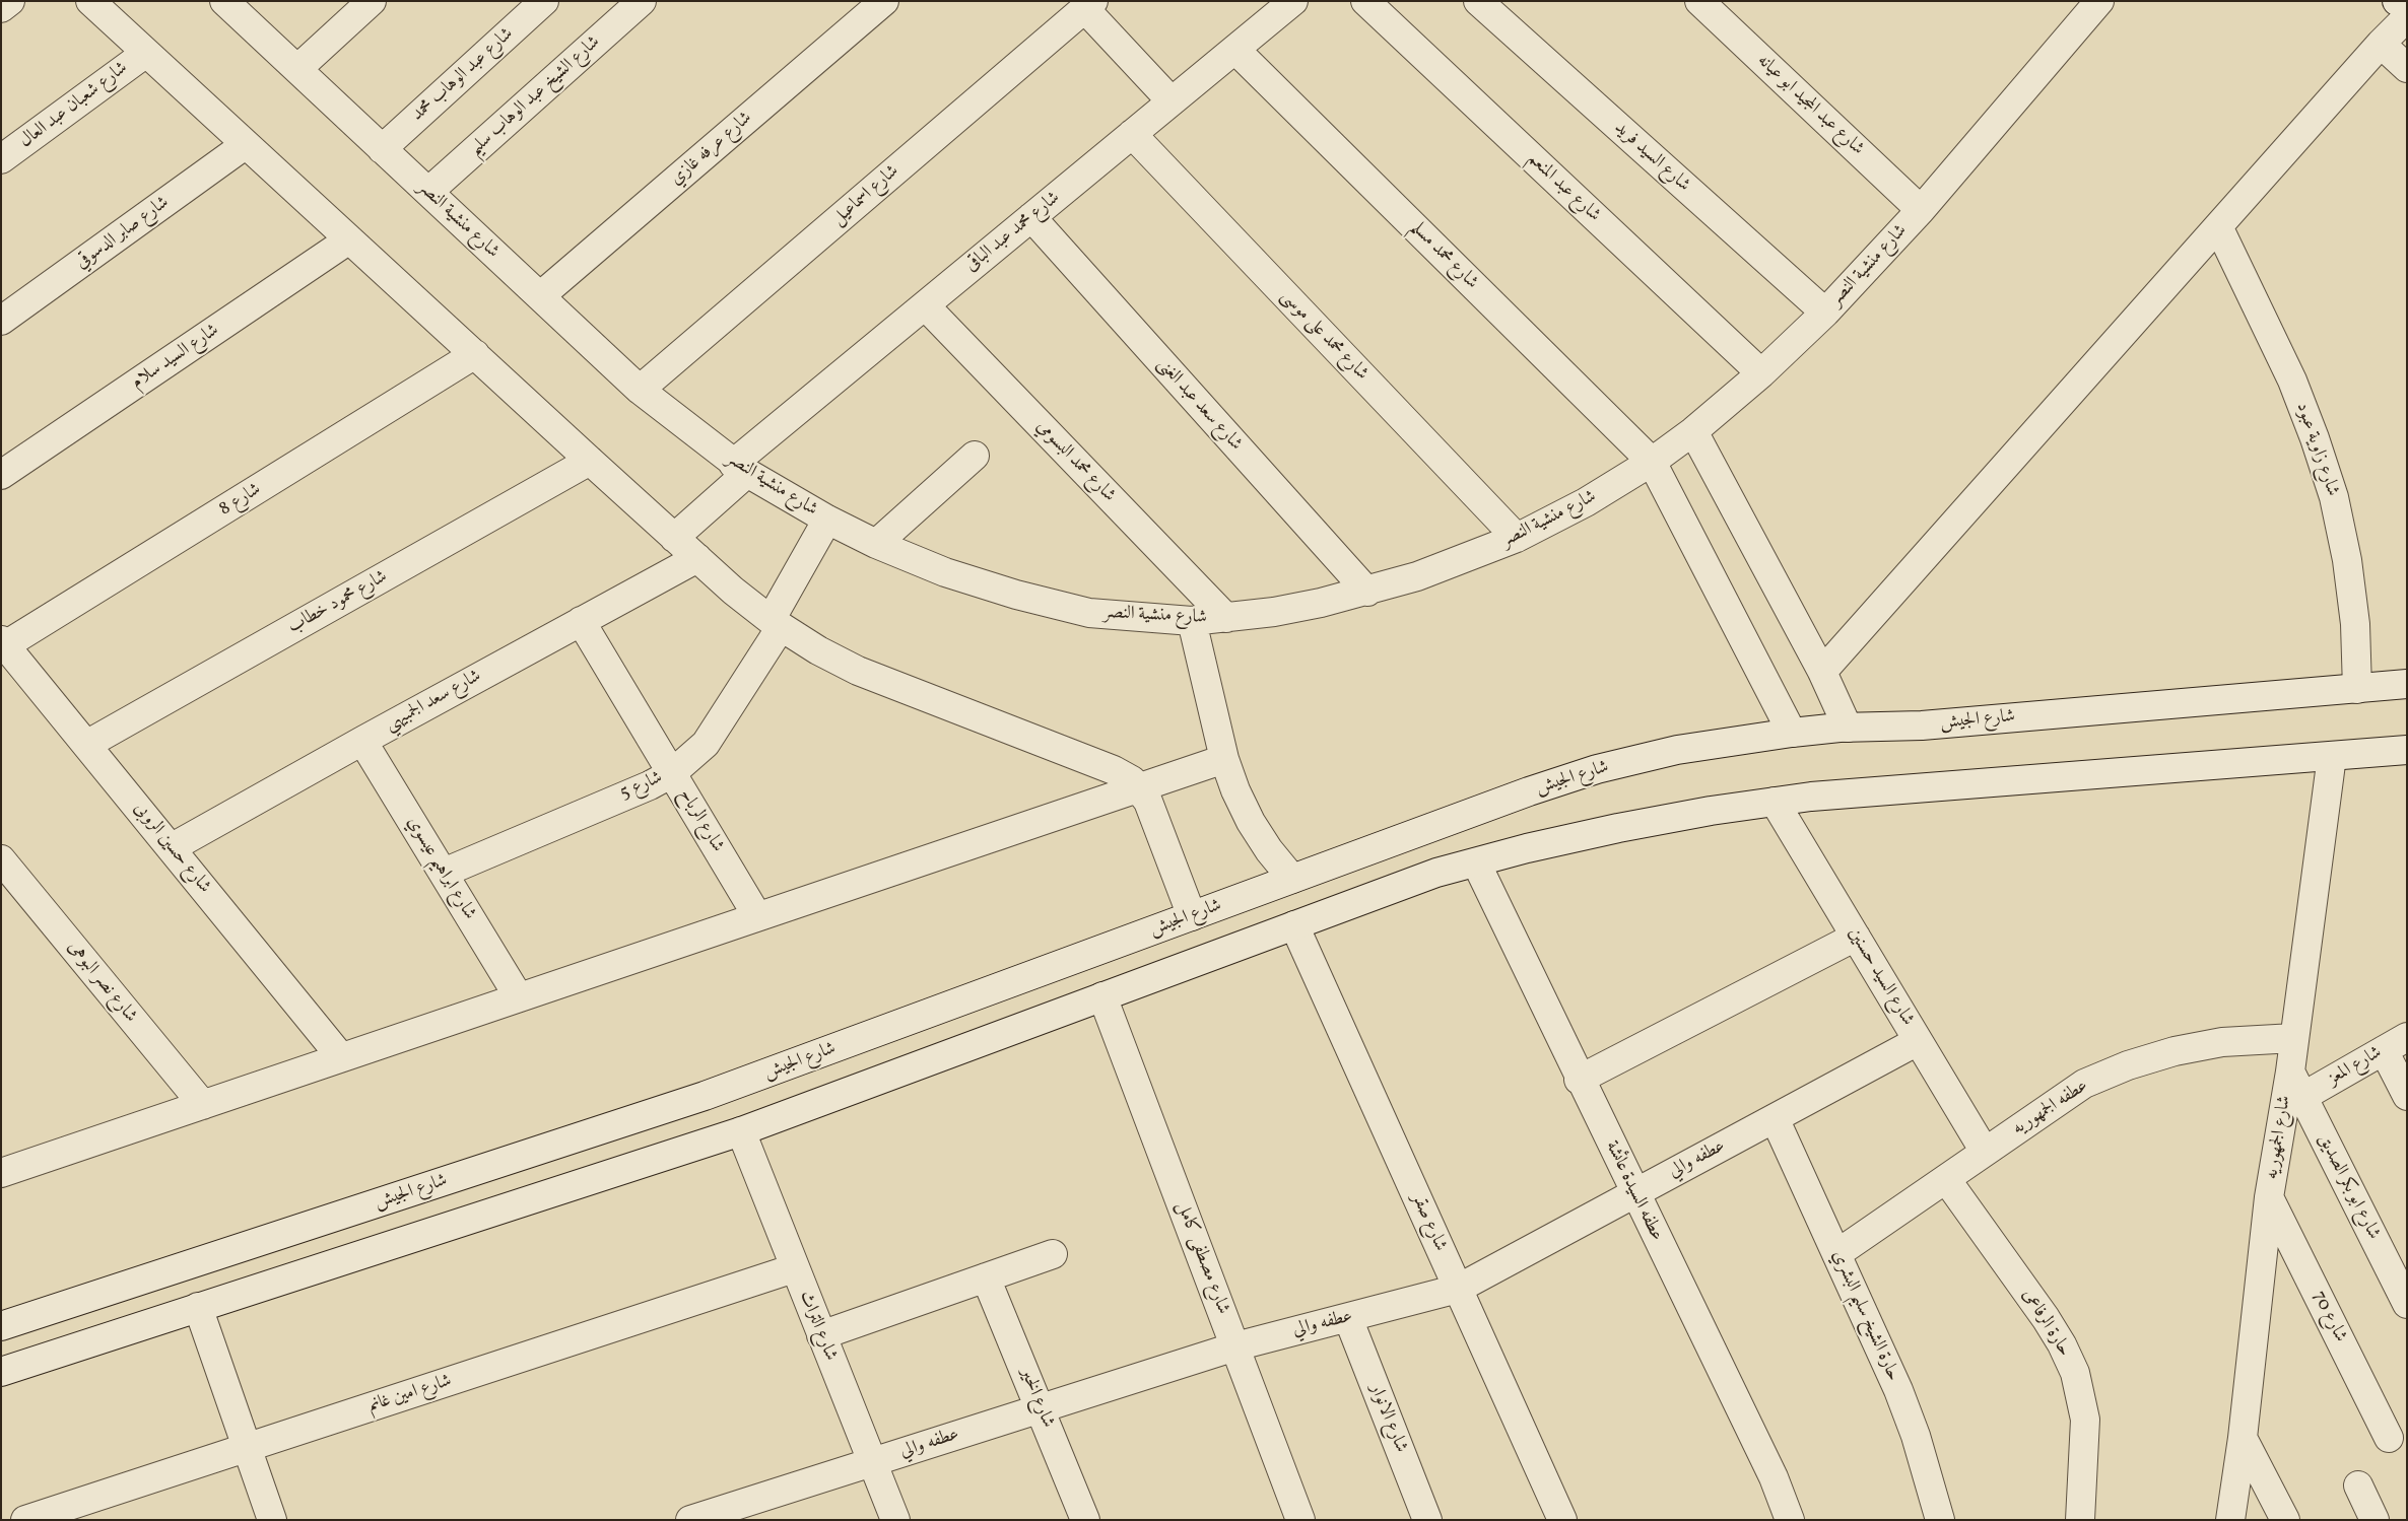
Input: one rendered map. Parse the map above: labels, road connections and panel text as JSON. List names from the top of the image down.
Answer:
{
  "streets": {
    "street": [
      "شارع عبد الوهاب محمد",
      "شارع الشيخ عبد الوهاب سليم",
      "شارع شعبان عبد العال",
      "شارع عبد المجيد ابو عيانه",
      "شارع عرفه غازي",
      "شارع السيد فريد",
      "شارع عبد المنعم",
      "شارع اسماعيل",
      "شارع منشية النصر",
      "شارع محمد عبد الباقى",
      "شارع صابر الدسوقي",
      "شارع محمد مسلم",
      "شارع محمد على موسى",
      "شارع السيد سلام",
      "شارع سعد عبد الغنى",
      "شارع زاوية عبود",
      "شارع محمد البسومي",
      "شارع 8",
      "شارع محمود خطاب",
      "شارع سعد الجمبيهي",
      "شارع الجيش",
      "شارع 5",
      "شارع الرباح",
      "شارع حسين الروبى",
      "شارع ابراهيم عيسوي",
      "شارع السيد حسنين",
      "شارع نصر البوهى",
      "شارع المعز",
      "عطفه الجمهوريه",
      "شارع الجمهوريه",
      "عطفه والي",
      "شارع ابو بكر الصديق",
      "عطفه السيدة عائشة",
      "شارع صقر",
      "شارع مصطفى كامل",
      "حارة الشيخ سليم البشري",
      "شارع 70",
      "حارة الرفاعى",
      "شارع التراث",
      "شارع امين غانم",
      "شارع الخير",
      "شارع الانوار"
    ]
  },
  "crossings": [
    ["شارع عبد الوهاب محمد", "شارع منشية النصر"],
    ["شارع الشيخ عبد الوهاب سليم", "شارع منشية النصر"],
    ["شارع عبد المجيد ابو عيانه", "شارع منشية النصر"],
    ["شارع عرفه غازي", "شارع منشية النصر"],
    ["شارع السيد فريد", "شارع منشية النصر"],
    ["شارع عبد المنعم", "شارع منشية النصر"],
    ["شارع اسماعيل", "شارع منشية النصر"],
    ["شارع منشية النصر", "شارع محمد عبد الباقى"],
    ["شارع منشية النصر", "شارع محمد مسلم"],
    ["شارع منشية النصر", "شارع محمد على موسى"],
    ["شارع منشية النصر", "شارع سعد عبد الغنى"],
    ["شارع منشية النصر", "شارع محمد البسومي"],
    ["شارع منشية النصر", "شارع 5"],
    ["شارع محمد عبد الباقى", "شارع محمد مسلم"],
    ["شارع محمد عبد الباقى", "شارع محمد على موسى"],
    ["شارع محمد عبد الباقى", "شارع سعد عبد الغنى"],
    ["شارع محمد عبد الباقى", "شارع محمد البسومي"],
    ["شارع محمد مسلم", "شارع الجيش"],
    ["شارع زاوية عبود", "شارع الجيش"],
    ["شارع 8", "شارع حسين الروبى"],
    ["شارع محمود خطاب", "شارع حسين الروبى"],
    ["شارع سعد الجمبيهي", "شارع الرباح"],
    ["شارع سعد الجمبيهي", "شارع حسين الروبى"],
    ["شارع سعد الجمبيهي", "شارع ابراهيم عيسوي"],
    ["شارع 5", "شارع الرباح"],
    ["شارع 5", "شارع ابراهيم عيسوي"],
    ["شارع السيد حسنين", "عطفه الجمهوريه"],
    ["شارع السيد حسنين", "عطفه والي"],
    ["شارع المعز", "شارع ابو بكر الصديق"],
    ["عطفه الجمهوريه", "شارع الجمهوريه"],
    ["عطفه الجمهوريه", "حارة الشيخ سليم البشري"],
    ["عطفه الجمهوريه", "حارة الرفاعى"],
    ["شارع الجمهوريه", "شارع ابو بكر الصديق"],
    ["شارع الجمهوريه", "شارع 70"],
    ["عطفه والي", "عطفه السيدة عائشة"],
    ["عطفه والي", "شارع صقر"],
    ["عطفه والي", "شارع مصطفى كامل"],
    ["عطفه والي", "حارة الشيخ سليم البشري"],
    ["عطفه والي", "شارع التراث"],
    ["عطفه والي", "شارع الخير"],
    ["عطفه والي", "شارع الانوار"],
    ["شارع التراث", "شارع امين غانم"]
  ]
}
